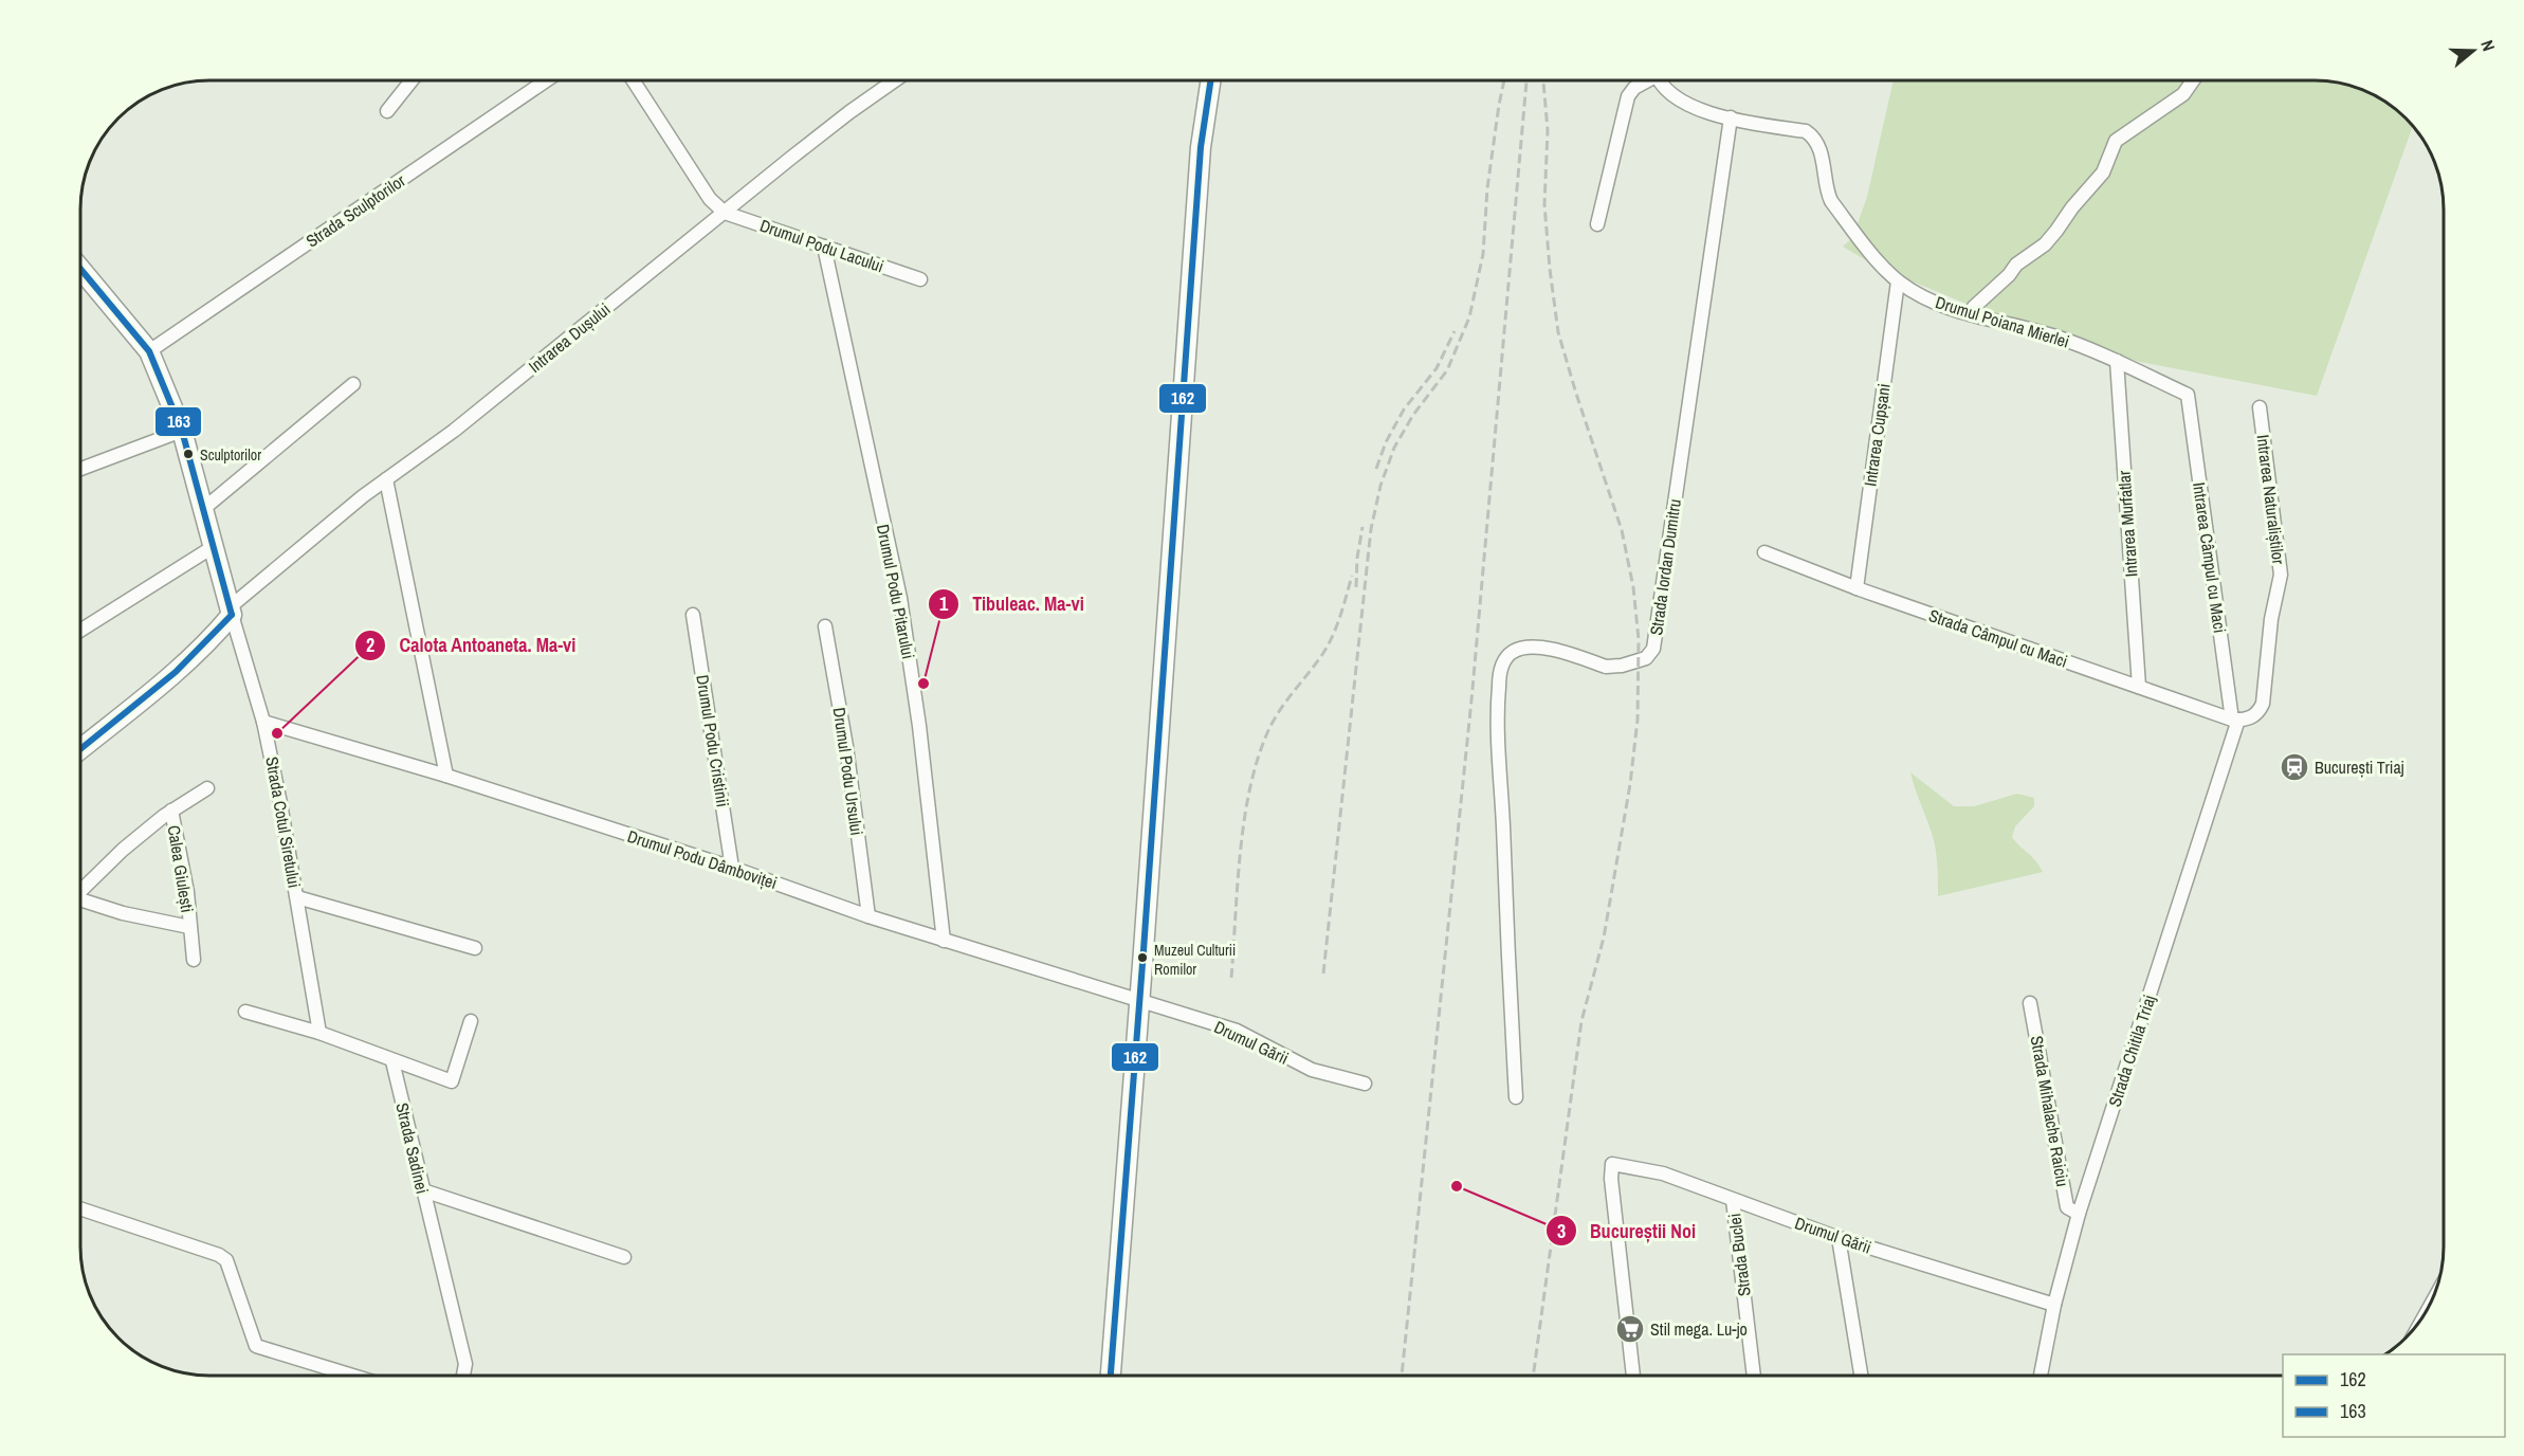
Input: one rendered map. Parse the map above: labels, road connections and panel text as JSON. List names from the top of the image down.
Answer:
{
  "streets": {
    "street": [
      "Strada Sculptorilor",
      "Drumul Podu Lacului",
      "Drumul Poiana Mierlei",
      "Intrarea Dușului",
      "Intrarea Cupșani",
      "Intrarea Naturaliștilor",
      "Intrarea Murfatlar",
      "Intrarea Câmpul cu Maci",
      "Strada Iordan Dumitru",
      "Drumul Podu Pitarului",
      "Strada Câmpul cu Maci",
      "Drumul Podu Cristinii",
      "Drumul Podu Ursului",
      "Strada Cotul Siretului",
      "Drumul Podu Dâmboviței",
      "Calea Giulești",
      "Drumul Gării",
      "Strada Chitila Triaj",
      "Strada Mihalache Raiciu",
      "Strada Sadinei",
      "Strada Buclei"
    ]
  },
  "crossings": [
    ["Drumul Podu Lacului", "Intrarea Dușului"],
    ["Drumul Podu Lacului", "Drumul Podu Pitarului"],
    ["Drumul Poiana Mierlei", "Intrarea Cupșani"],
    ["Drumul Poiana Mierlei", "Intrarea Murfatlar"],
    ["Drumul Poiana Mierlei", "Intrarea Câmpul cu Maci"],
    ["Drumul Poiana Mierlei", "Strada Iordan Dumitru"],
    ["Intrarea Dușului", "Strada Cotul Siretului"],
    ["Intrarea Cupșani", "Strada Câmpul cu Maci"],
    ["Intrarea Naturaliștilor", "Intrarea Câmpul cu Maci"],
    ["Intrarea Naturaliștilor", "Strada Câmpul cu Maci"],
    ["Intrarea Naturaliștilor", "Strada Chitila Triaj"],
    ["Intrarea Murfatlar", "Strada Câmpul cu Maci"],
    ["Intrarea Câmpul cu Maci", "Strada Câmpul cu Maci"],
    ["Intrarea Câmpul cu Maci", "Strada Chitila Triaj"],
    ["Drumul Podu Pitarului", "Drumul Podu Dâmboviței"],
    ["Strada Câmpul cu Maci", "Strada Chitila Triaj"],
    ["Drumul Podu Cristinii", "Drumul Podu Dâmboviței"],
    ["Drumul Podu Ursului", "Drumul Podu Dâmboviței"],
    ["Strada Cotul Siretului", "Drumul Podu Dâmboviței"],
    ["Drumul Podu Dâmboviței", "Drumul Gării"],
    ["Drumul Gării", "Strada Chitila Triaj"],
    ["Drumul Gării", "Strada Buclei"],
    ["Strada Chitila Triaj", "Strada Mihalache Raiciu"]
  ],
  "places": {
    "other": [
      "Sculptorilor",
      "Tibuleac. Ma-vi",
      "Calota Antoaneta. Ma-vi",
      "Muzeul Culturii Romilor",
      "Bucureștii Noi"
    ],
    "station": ["București Triaj"],
    "supermarket": ["Stil mega. Lu-jo"]
  },
  "lines": ["transit line 162", "transit line 163"],
  "legend": ["162", "163"],
  "north": "right"
}
